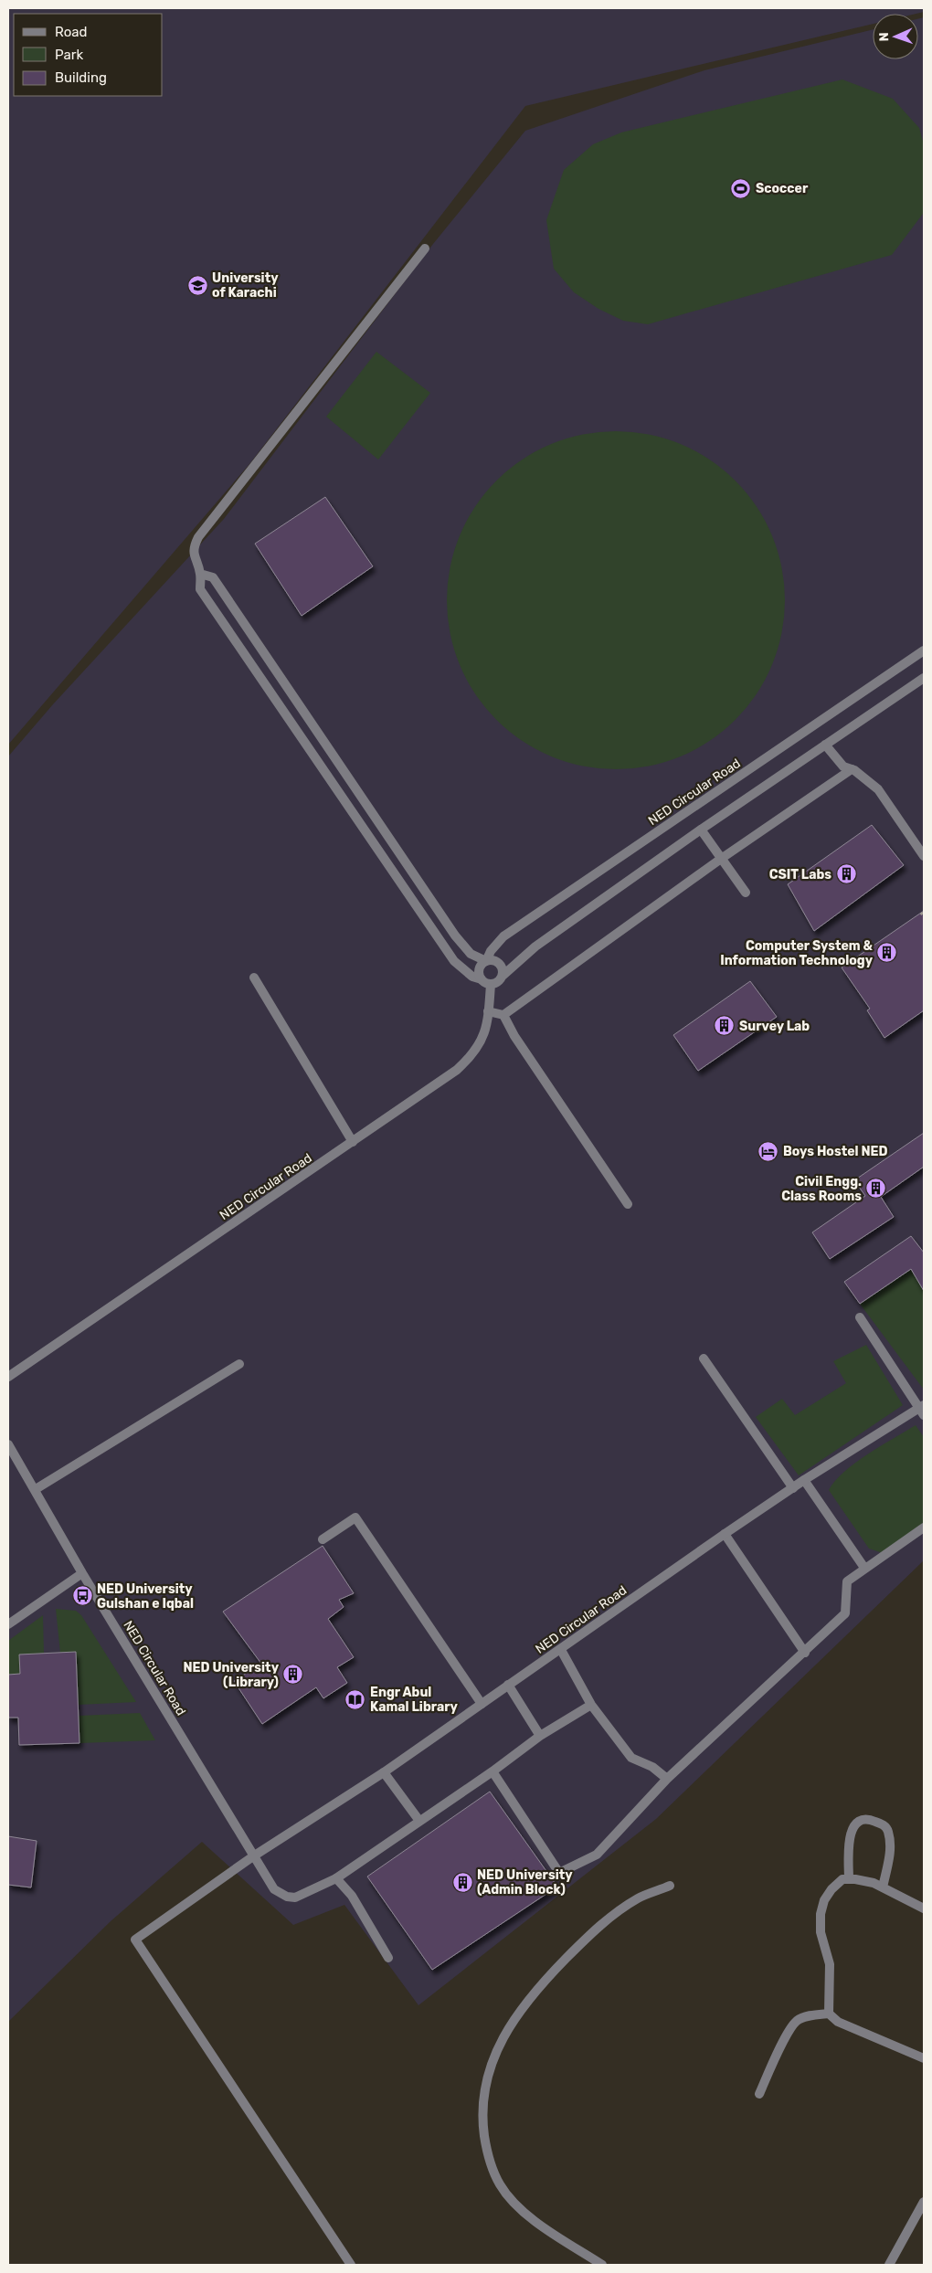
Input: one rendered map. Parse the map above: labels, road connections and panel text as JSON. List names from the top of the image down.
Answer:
{
  "streets": {
    "street": ["NED Circular Road"]
  },
  "places": {
    "sports": ["Scoccer"],
    "school or university": ["University of Karachi"],
    "building": [
      "CSIT Labs",
      "Computer System & Information Technology",
      "Survey Lab",
      "Civil Engg. Class Rooms",
      "NED University (Library)",
      "NED University (Admin Block)"
    ],
    "hotel": ["Boys Hostel NED"],
    "bus stop": ["NED University Gulshan e Iqbal"],
    "library": ["Engr Abul Kamal Library"]
  },
  "legend": ["Road", "Park", "Building"],
  "north": "left"
}
